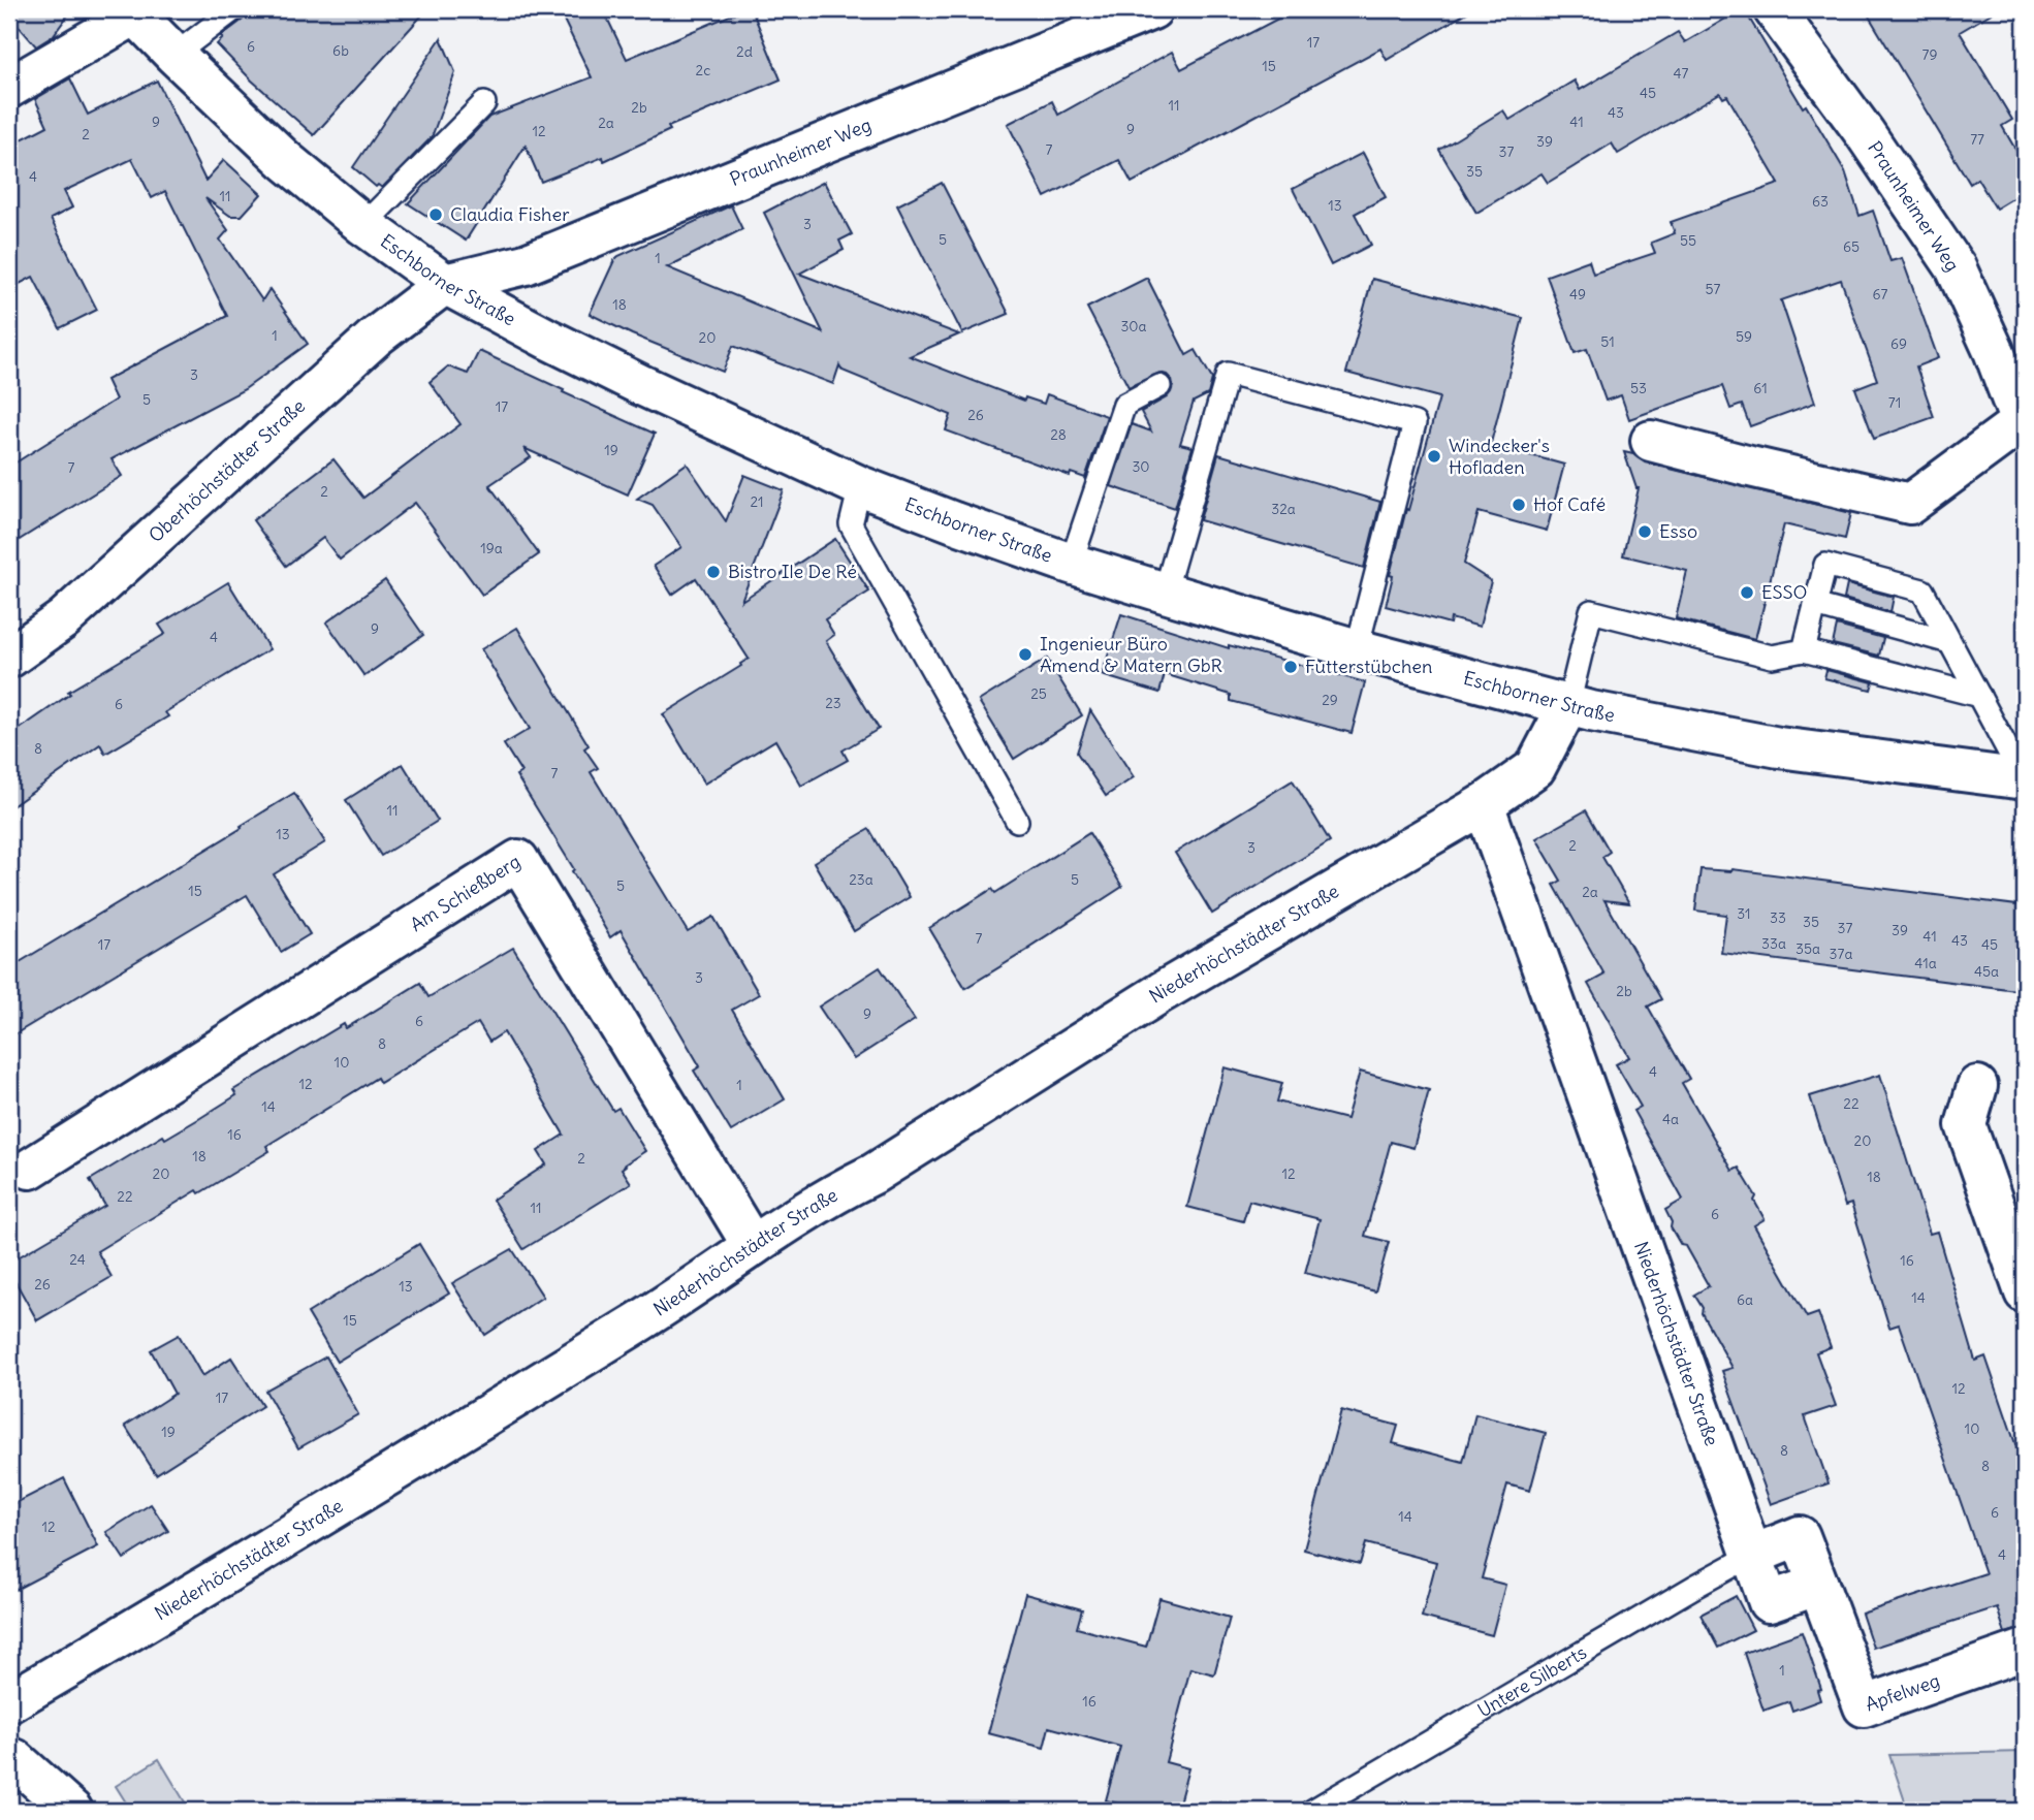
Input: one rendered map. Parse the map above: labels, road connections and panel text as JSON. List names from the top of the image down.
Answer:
{
  "streets": {
    "street": [
      "Praunheimer Weg",
      "Eschborner Straße",
      "Oberhöchstädter Straße",
      "Am Schießberg",
      "Niederhöchstädter Straße",
      "Apfelweg"
    ],
    "lane": ["Untere Silberts"]
  },
  "crossings": [
    ["Praunheimer Weg", "Eschborner Straße"],
    ["Praunheimer Weg", "Oberhöchstädter Straße"],
    ["Eschborner Straße", "Oberhöchstädter Straße"],
    ["Eschborner Straße", "Niederhöchstädter Straße"],
    ["Am Schießberg", "Niederhöchstädter Straße"],
    ["Niederhöchstädter Straße", "Untere Silberts"],
    ["Niederhöchstädter Straße", "Apfelweg"],
    ["Untere Silberts", "Apfelweg"]
  ],
  "places": [
    "Claudia Fisher",
    "Windecker's Hofladen",
    "Hof Café",
    "Esso",
    "Bistro Ile De Ré",
    "ESSO",
    "Ingenieur Büro Amend & Matern GbR",
    "Futterstübchen"
  ],
  "house_numbers": [
    "17",
    "6",
    "6b",
    "2d",
    "79",
    "15",
    "2c",
    "47",
    "45",
    "11",
    "2b",
    "43",
    "9",
    "41",
    "2a",
    "9",
    "12",
    "2",
    "77",
    "39",
    "7",
    "37",
    "35",
    "4",
    "11",
    "63",
    "13",
    "3",
    "5",
    "55",
    "65",
    "1",
    "57",
    "49",
    "67",
    "18",
    "30a",
    "1",
    "59",
    "20",
    "51",
    "69",
    "3",
    "53",
    "61",
    "5",
    "71",
    "17",
    "26",
    "28",
    "19",
    "30",
    "7",
    "2",
    "21",
    "32a",
    "19a",
    "9",
    "4",
    "25",
    "29",
    "23",
    "6",
    "8",
    "7",
    "11",
    "13",
    "2",
    "3",
    "23a",
    "5",
    "5",
    "15",
    "2a",
    "31",
    "33",
    "35",
    "37",
    "39",
    "41",
    "7",
    "43",
    "33a",
    "17",
    "45",
    "35a",
    "37a",
    "41a",
    "45a",
    "3",
    "2b",
    "9",
    "6",
    "8",
    "10",
    "4",
    "12",
    "1",
    "22",
    "14",
    "4a",
    "16",
    "20",
    "18",
    "2",
    "20",
    "12",
    "18",
    "22",
    "11",
    "6",
    "24",
    "16",
    "26",
    "13",
    "14",
    "6a",
    "15",
    "12",
    "17",
    "10",
    "19",
    "8",
    "8",
    "6",
    "14",
    "12",
    "4",
    "1",
    "16"
  ]
}
